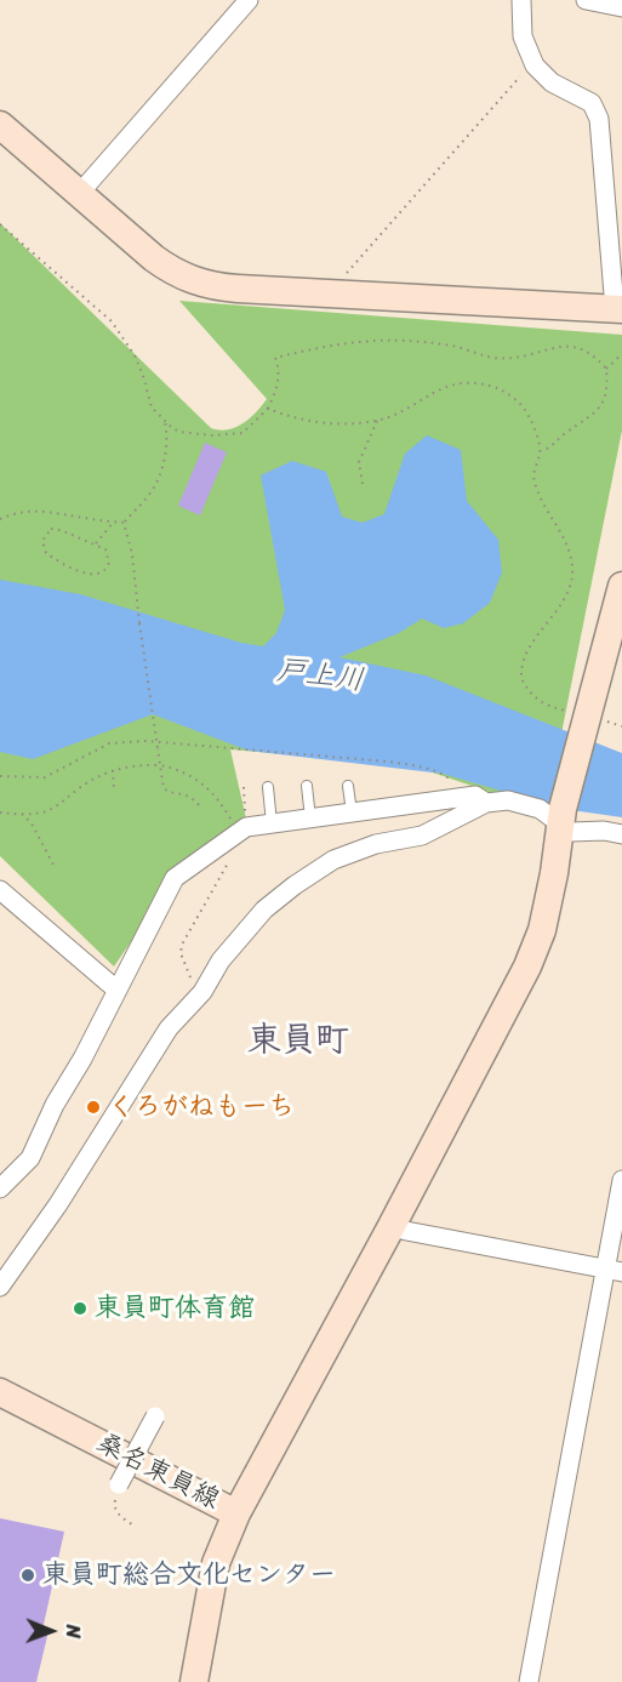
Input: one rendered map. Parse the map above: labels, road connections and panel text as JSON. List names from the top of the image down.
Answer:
{
  "streets": {
    "street": ["桑名東員線"]
  },
  "districts": ["東員町"],
  "water": ["戸上川"],
  "places": ["くろがねもーち", "東員町体育館", "東員町総合文化センター"],
  "north": "right"
}
